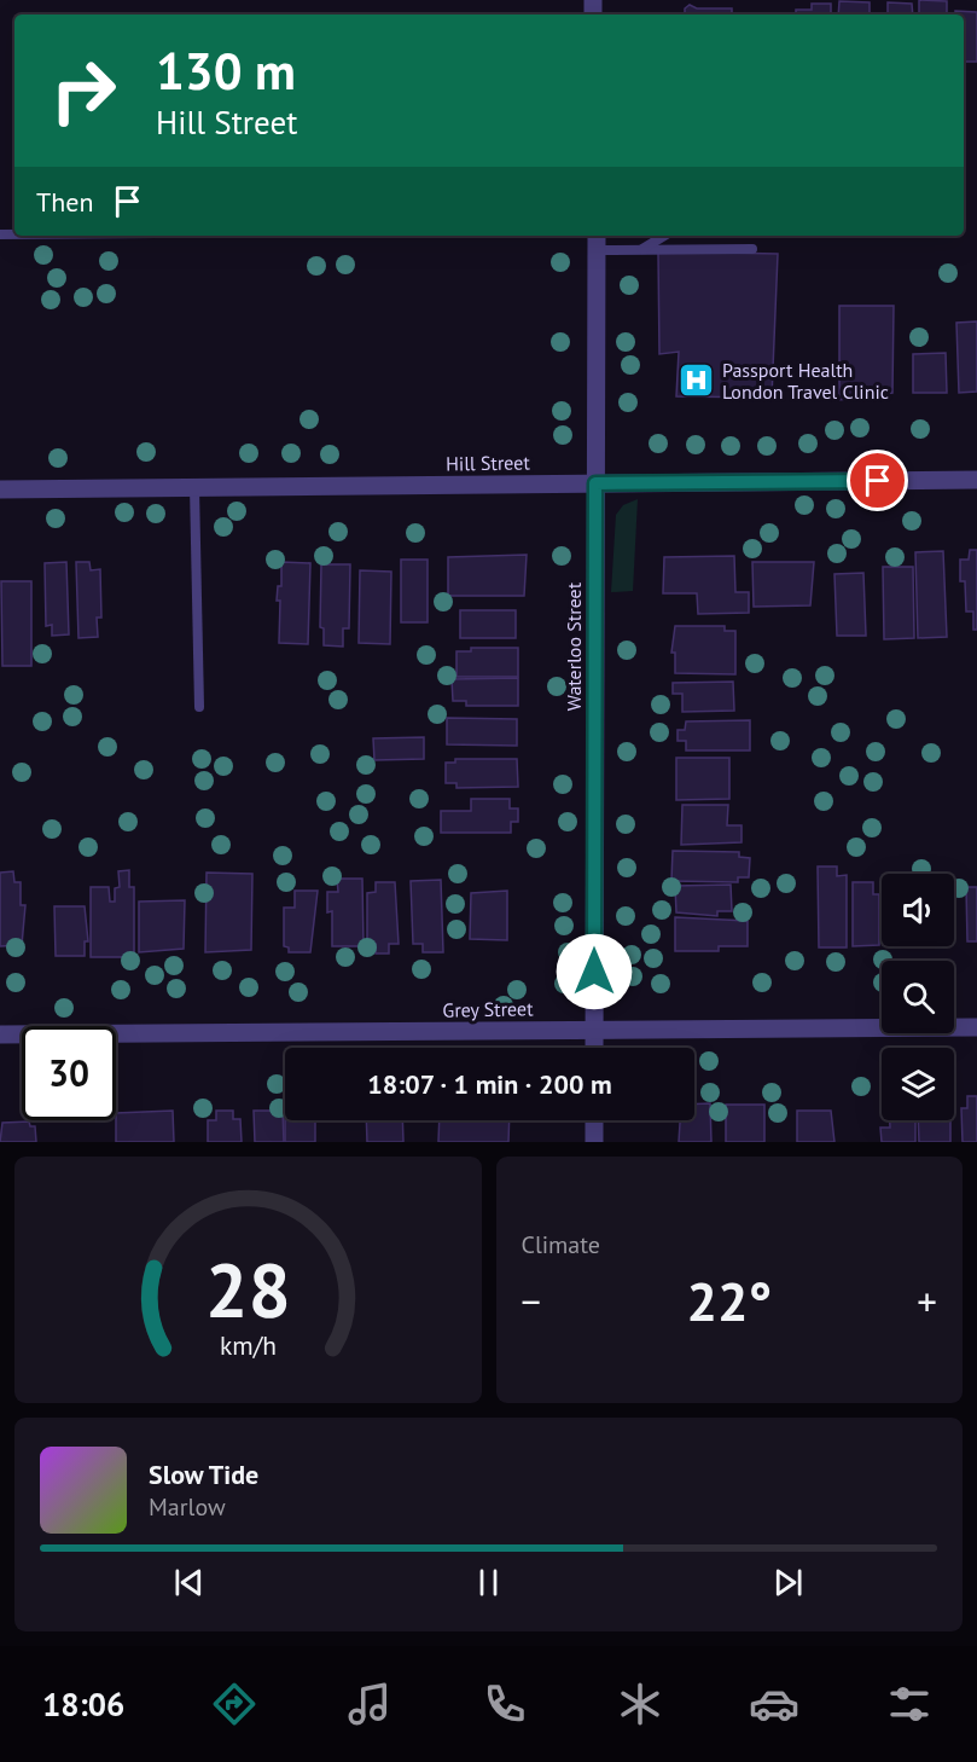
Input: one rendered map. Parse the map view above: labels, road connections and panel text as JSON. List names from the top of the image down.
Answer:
{
  "streets": {
    "street": ["Hill Street", "Waterloo Street", "Grey Street"]
  },
  "crossings": [
    ["Hill Street", "Waterloo Street"],
    ["Waterloo Street", "Grey Street"]
  ],
  "places": {
    "hospital": ["Passport Health London Travel Clinic"]
  },
  "page": {
    "turn": ["130 m", "Hill Street"],
    "then": "Then",
    "limit": "30",
    "trip": "18:07 · 1 min · 200 m",
    "tile": "Climate",
    "heat": ["−", "22°", "+"],
    "song": ["Slow Tide", "Marlow"],
    "tabs": "18:06",
    "gauge": ["28", "km/h"]
  }
}
